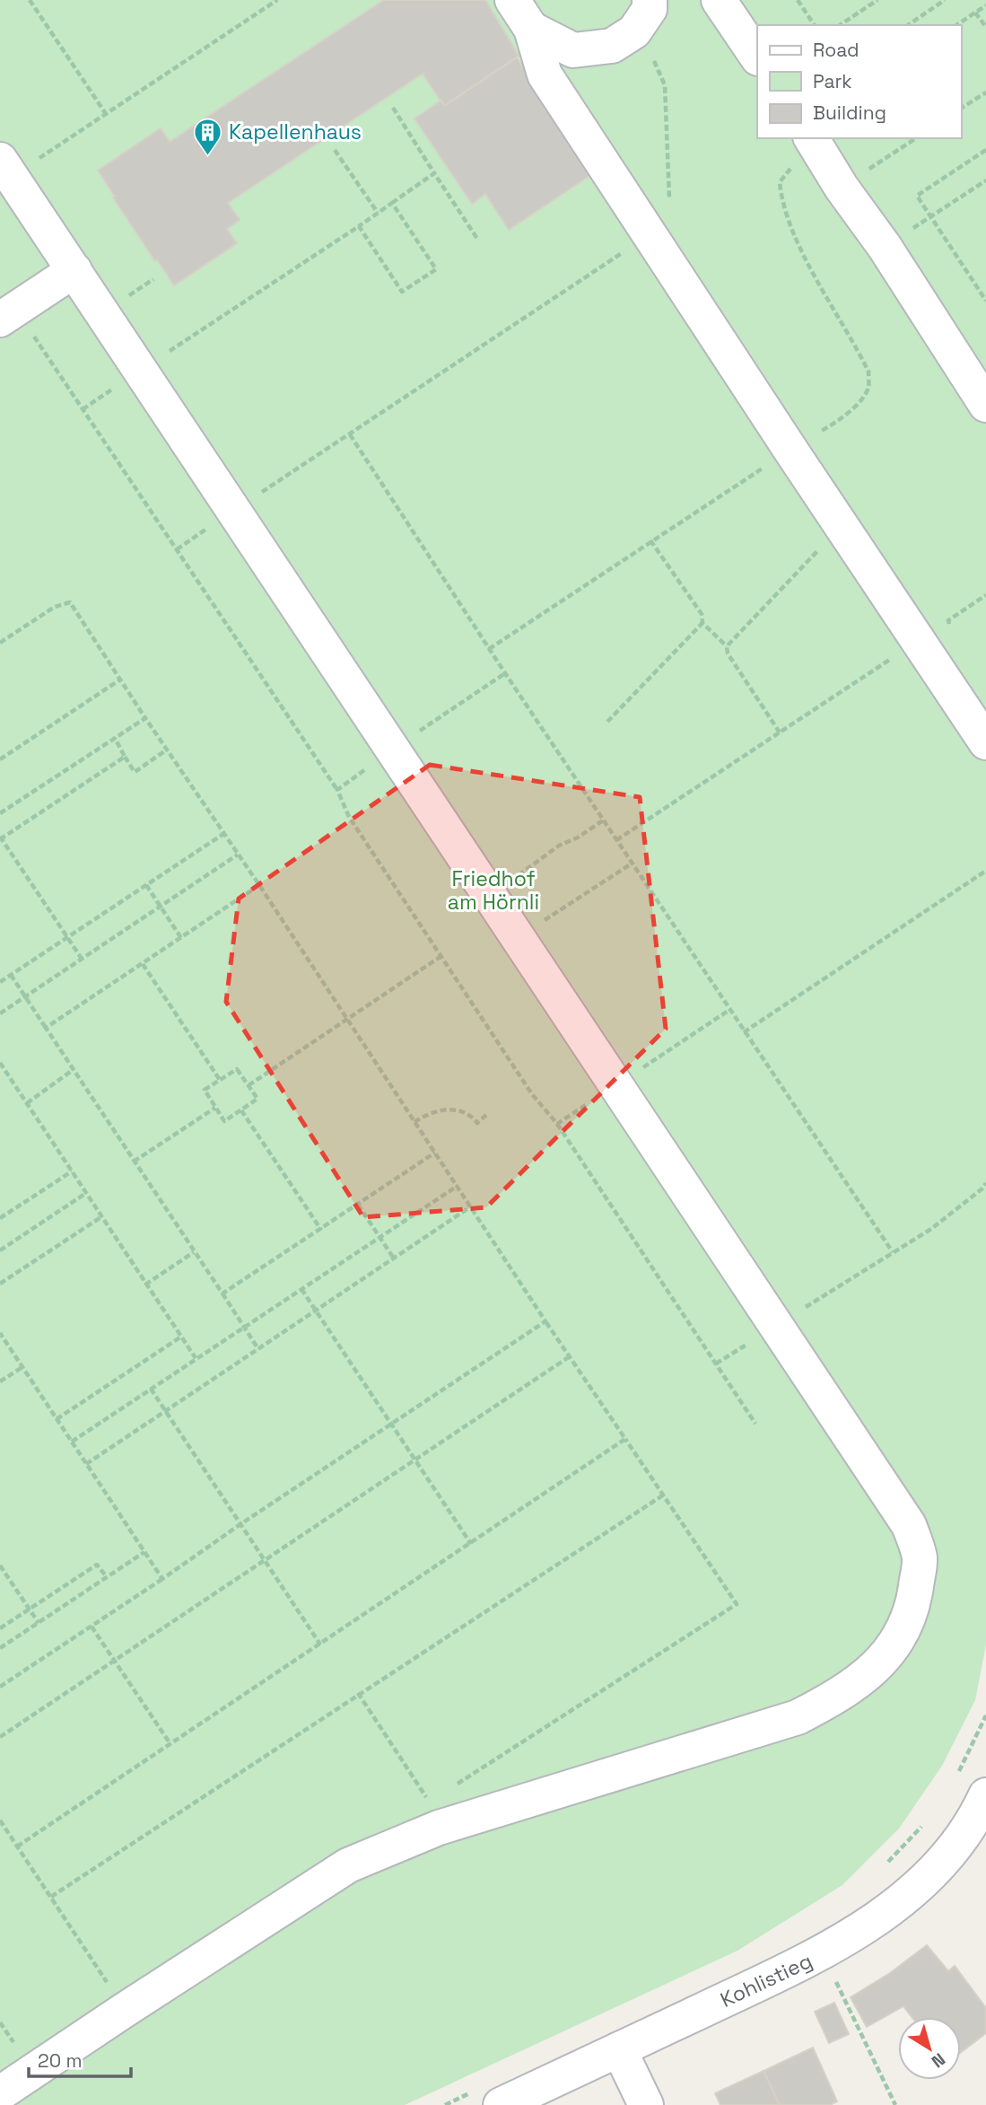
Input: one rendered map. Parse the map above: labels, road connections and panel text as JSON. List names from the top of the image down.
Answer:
{
  "streets": {
    "street": ["Kohlistieg"]
  },
  "parks": ["Friedhof am Hörnli"],
  "places": {
    "building": ["Kapellenhaus"]
  },
  "legend": ["Road", "Park", "Building"],
  "scale_bar": "20 m",
  "north": "bottom right"
}
